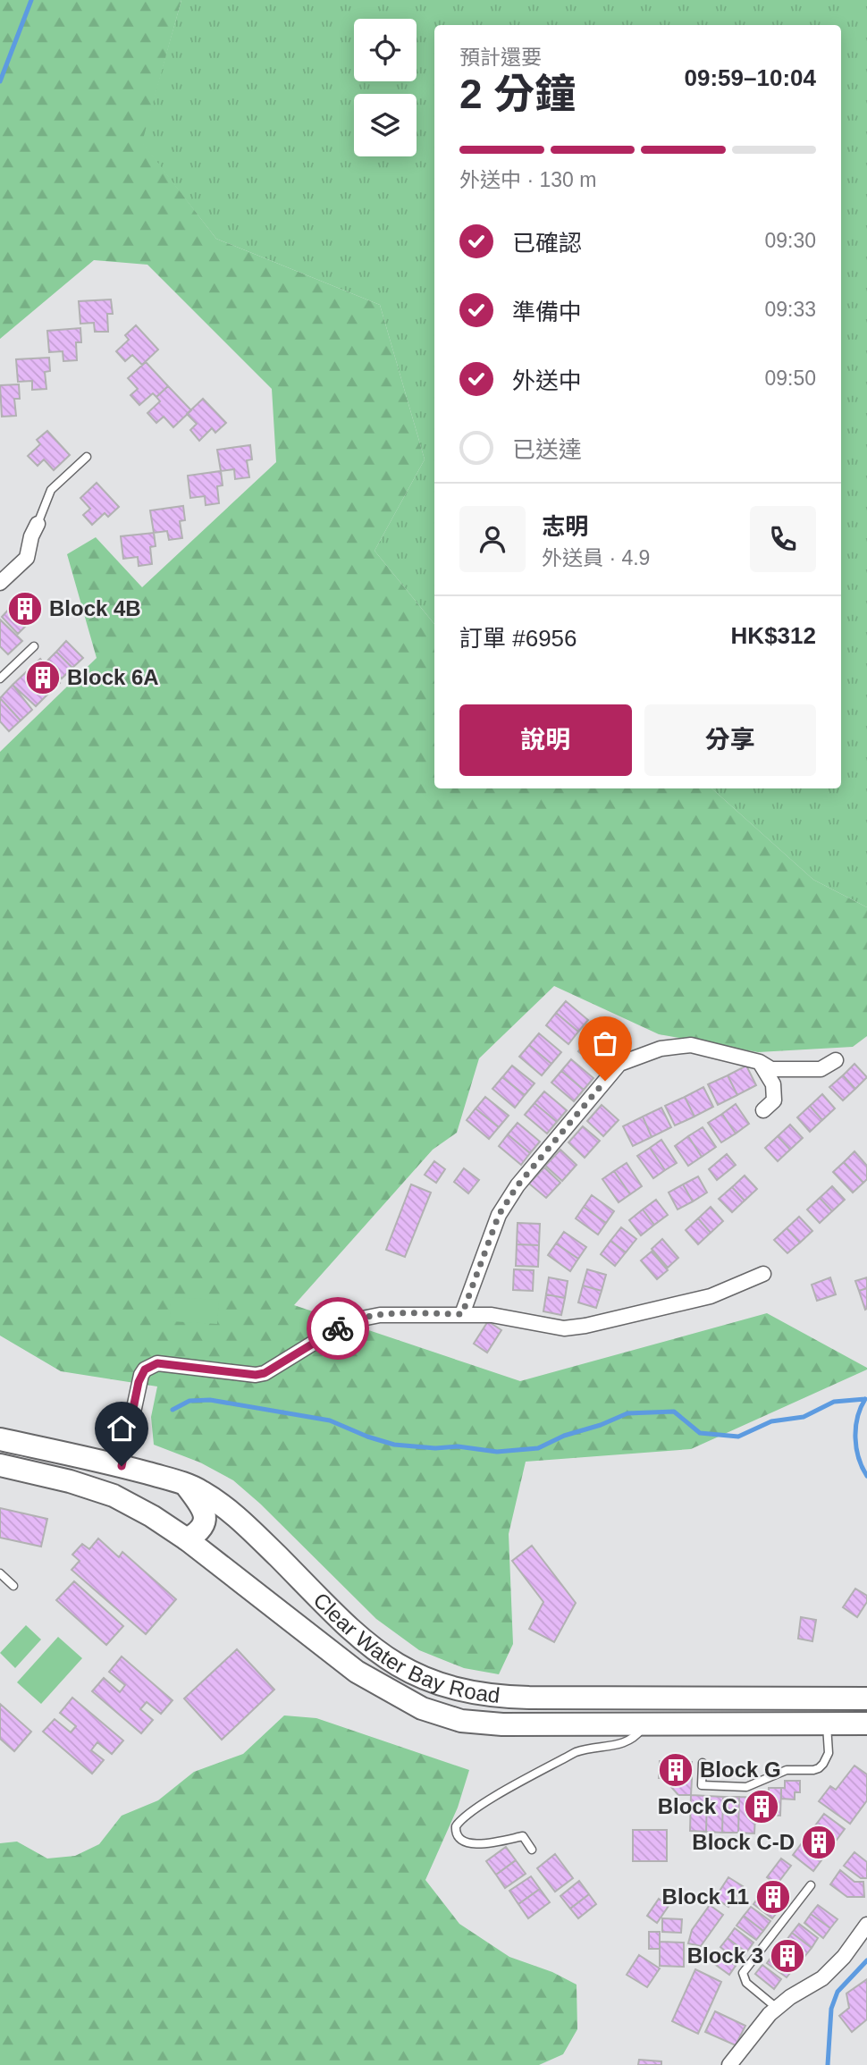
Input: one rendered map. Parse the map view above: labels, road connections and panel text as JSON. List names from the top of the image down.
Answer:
{
  "streets": {
    "main road": ["Clear Water Bay Road"]
  },
  "places": {
    "building": [
      "Block 4B",
      "Block 6A",
      "Block G",
      "Block C",
      "Block C-D",
      "Block 11",
      "Block 3"
    ]
  },
  "page": {
    "heading": ["2 分鐘", "預計還要", "09:59–10:04"],
    "panel": [
      "志明",
      "外送員 · 4.9",
      "訂單 #6956",
      "HK$312"
    ],
    "bar": "外送中 · 130 m",
    "list": [
      ["已確認", "09:30"],
      ["準備中", "09:33"],
      ["外送中", "09:50"],
      "已送達"
    ],
    "buttons": ["說明", "分享"]
  }
}
